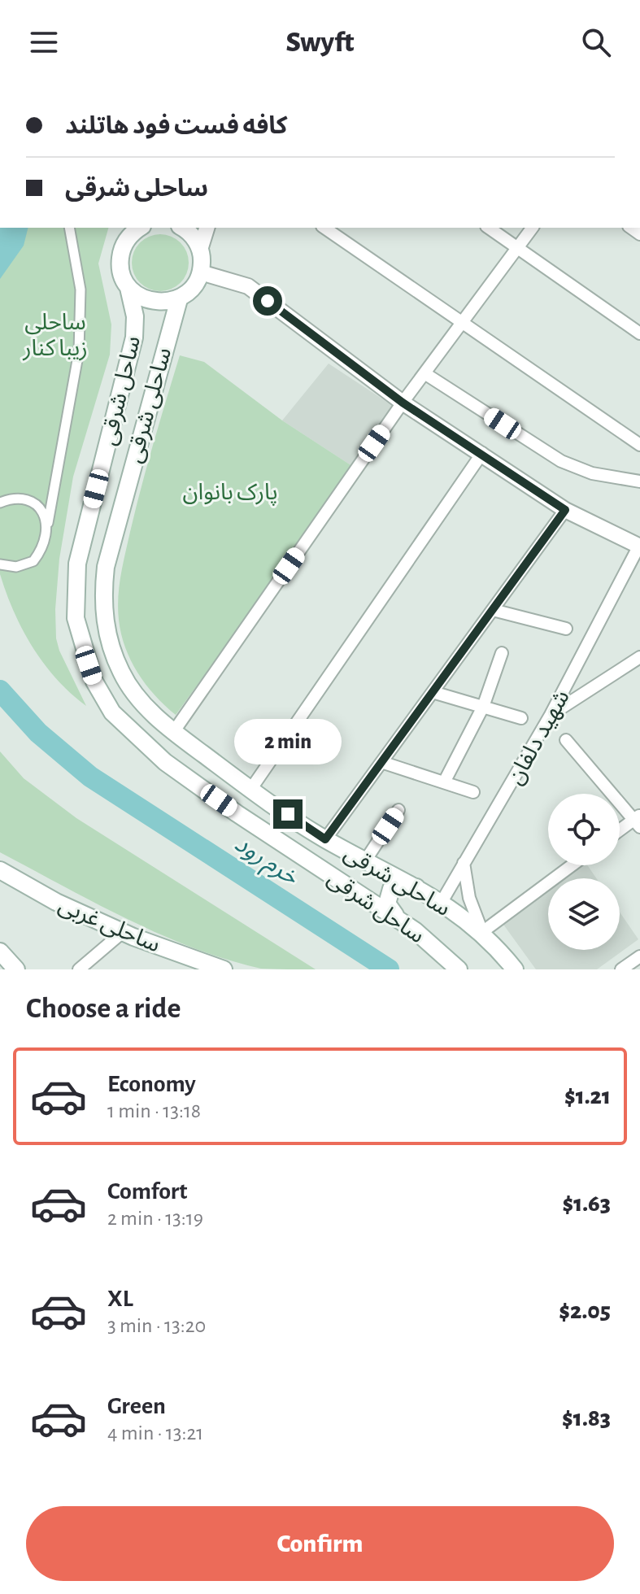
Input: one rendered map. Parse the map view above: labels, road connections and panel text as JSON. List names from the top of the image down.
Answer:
{
  "streets": {
    "main road": ["ساحل شرقی", "ساحلی شرقی", "ساحلی غربی"],
    "street": ["شهید دلفان"]
  },
  "crossings": [
    ["ساحلی شرقی", "شهید دلفان"]
  ],
  "water": ["خرم رود"],
  "parks": ["ساحلی زیبا کنار", "پارک بانوان"],
  "page": {
    "header": "Swyft",
    "banner": ["کافه فست فود هاتلند", "ساحلی شرقی"],
    "bubble": "2 min",
    "heading": "Choose a ride",
    "list": [
      {
        "name": "Economy",
        "note": "1 min · 13:18",
        "value": "$1.21"
      },
      {
        "name": "Comfort",
        "note": "2 min · 13:19",
        "value": "$1.63"
      },
      {
        "name": "XL",
        "note": "3 min · 13:20",
        "value": "$2.05"
      },
      {
        "name": "Green",
        "note": "4 min · 13:21",
        "value": "$1.83"
      }
    ],
    "buttons": "Confirm"
  }
}
